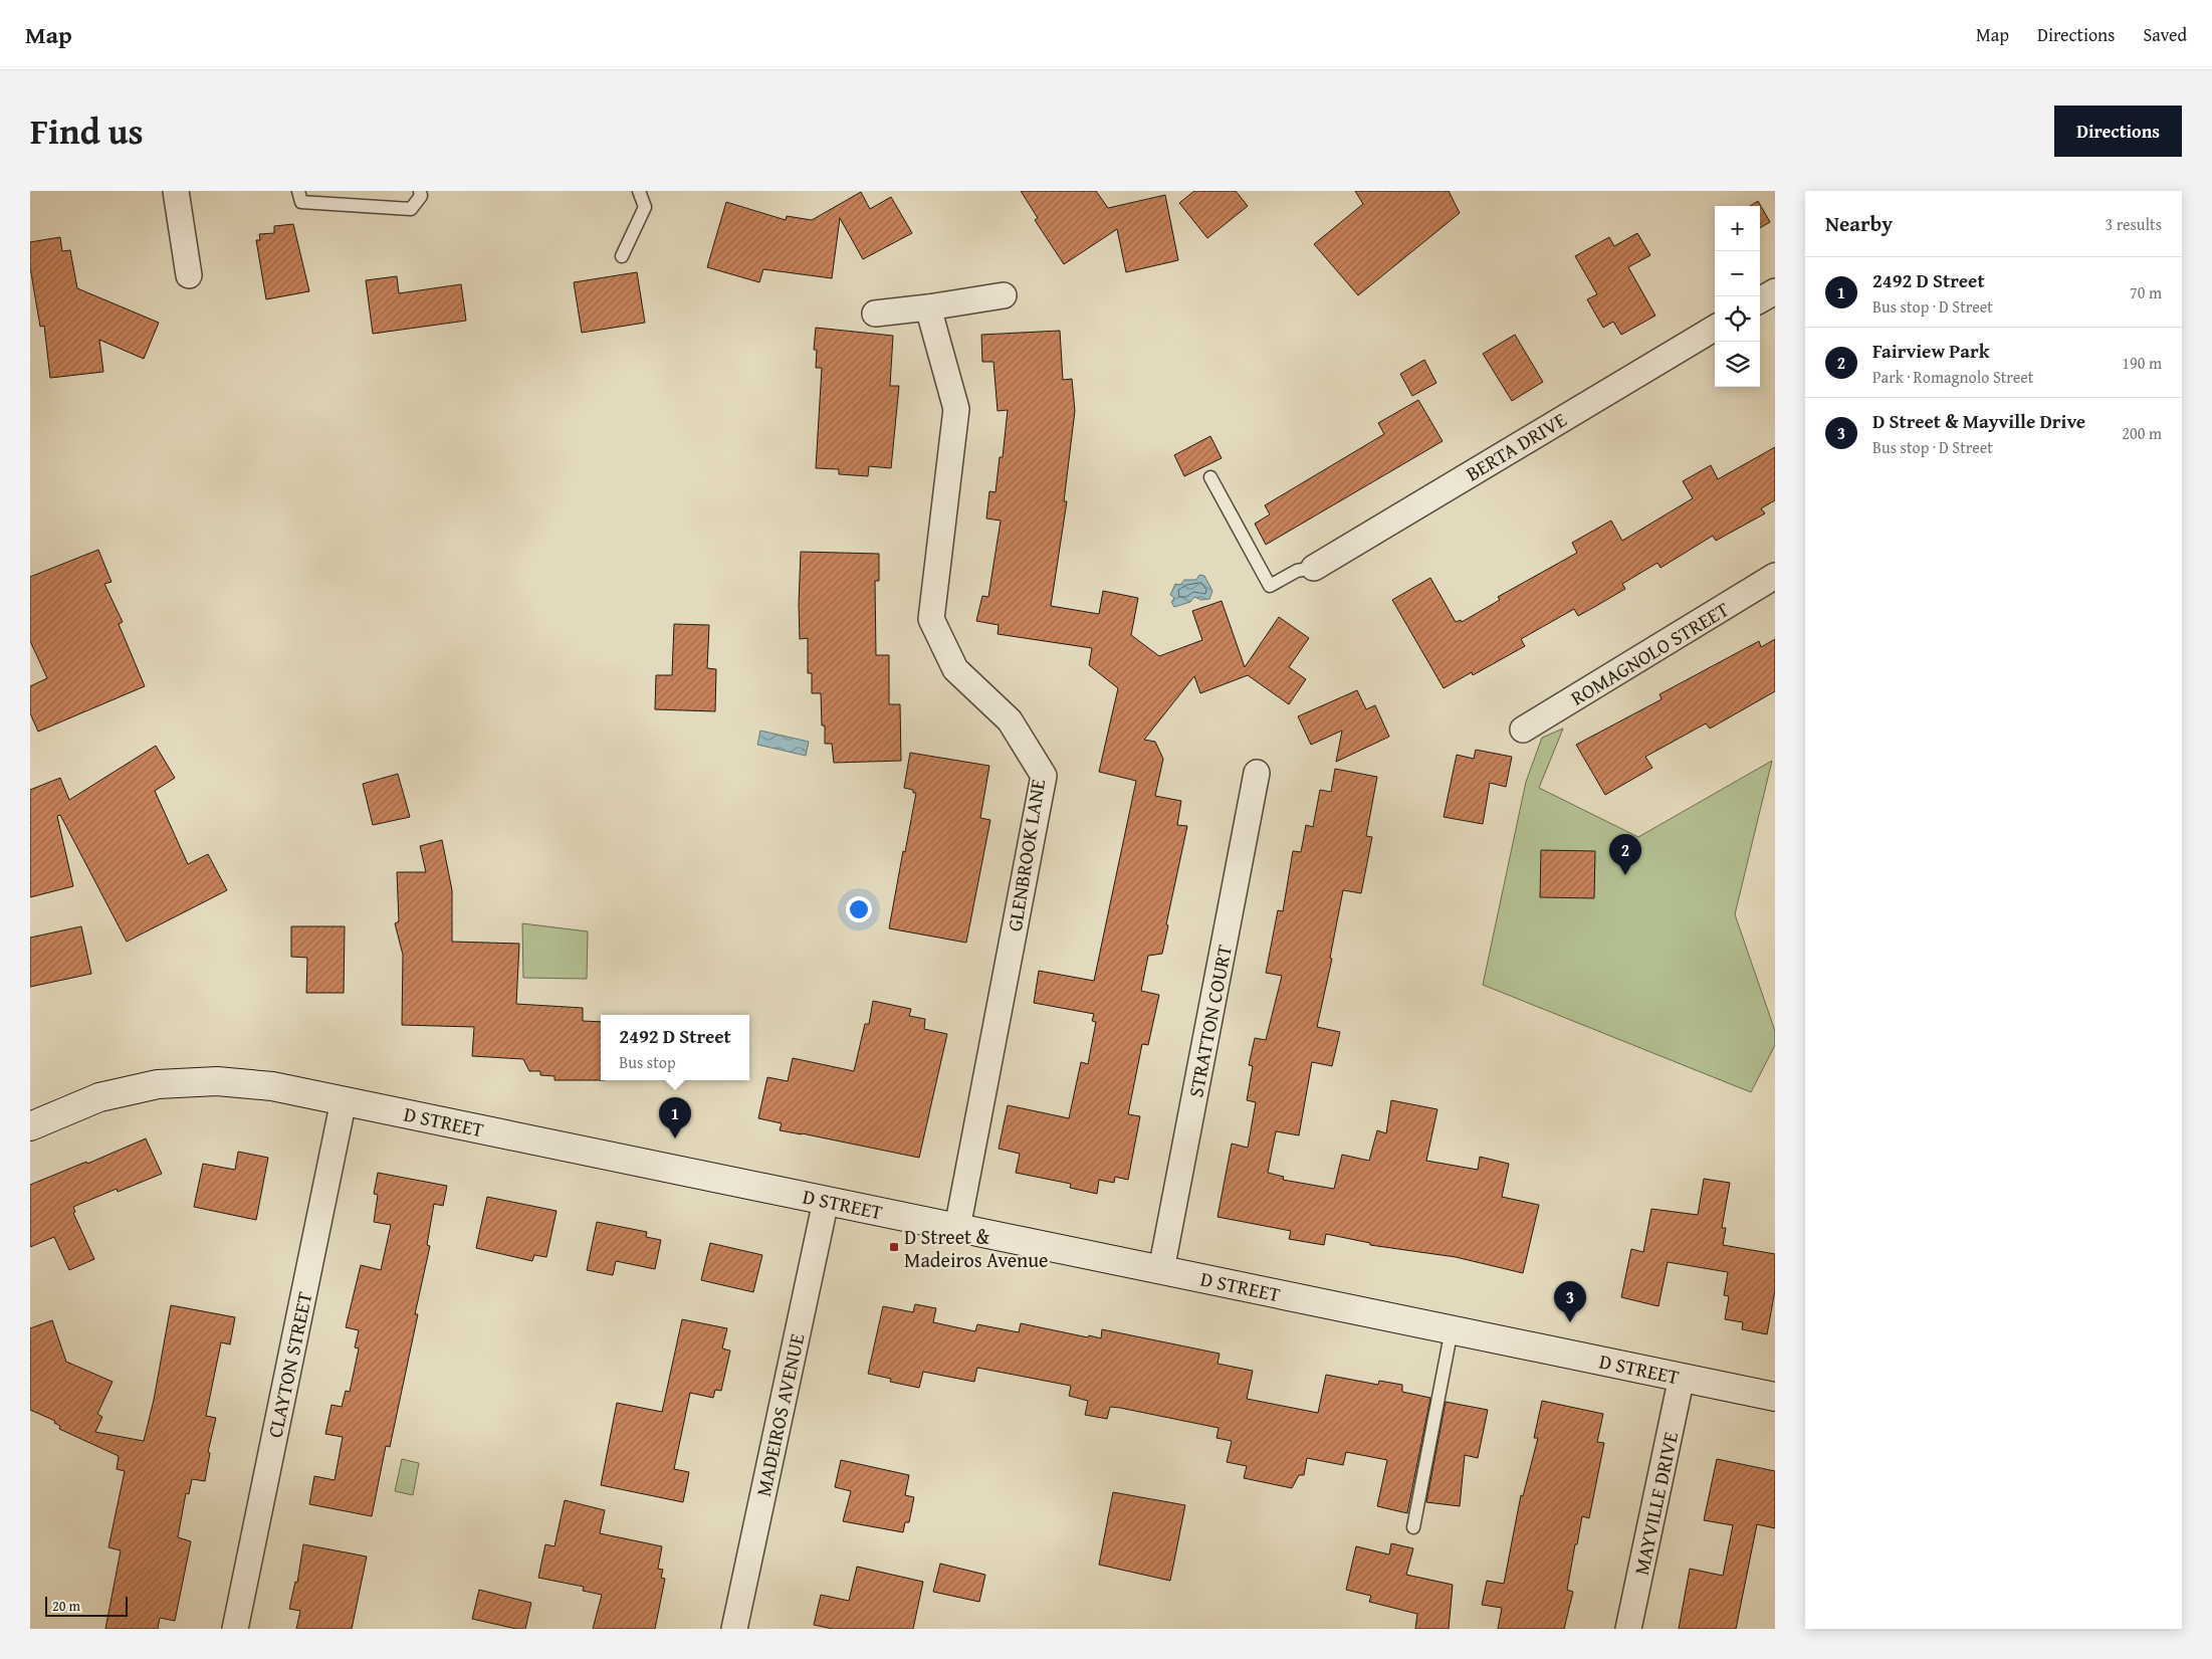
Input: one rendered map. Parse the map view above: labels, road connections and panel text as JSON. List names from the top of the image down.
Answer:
{
  "streets": {
    "main road": ["D STREET"],
    "street": [
      "BERTA DRIVE",
      "ROMAGNOLO STREET",
      "GLENBROOK LANE",
      "STRATTON COURT",
      "CLAYTON STREET",
      "MADEIROS AVENUE",
      "MAYVILLE DRIVE"
    ]
  },
  "crossings": [
    ["GLENBROOK LANE", "D STREET"],
    ["STRATTON COURT", "D STREET"],
    ["D STREET", "CLAYTON STREET"],
    ["D STREET", "MADEIROS AVENUE"],
    ["D STREET", "MAYVILLE DRIVE"]
  ],
  "places": {
    "transit": ["D Street & Madeiros Avenue"]
  },
  "scale_bar": "20 m",
  "page": {
    "header": "Map",
    "nav": ["Map", "Directions", "Saved"],
    "title": "Find us",
    "buttons": "Directions",
    "heading": ["Nearby", "3 results"],
    "map_buttons": ["+", "−"],
    "list": [
      {
        "mark": "1",
        "name": "2492 D Street",
        "note": "Bus stop · D Street",
        "value": "70 m"
      },
      {
        "mark": "2",
        "name": "Fairview Park",
        "note": "Park · Romagnolo Street",
        "value": "190 m"
      },
      {
        "mark": "3",
        "name": "D Street & Mayville Drive",
        "note": "Bus stop · D Street",
        "value": "200 m"
      }
    ],
    "pins": ["2", "1", "3"],
    "popup": ["2492 D Street", "Bus stop"],
    "scale": "20 m"
  }
}
